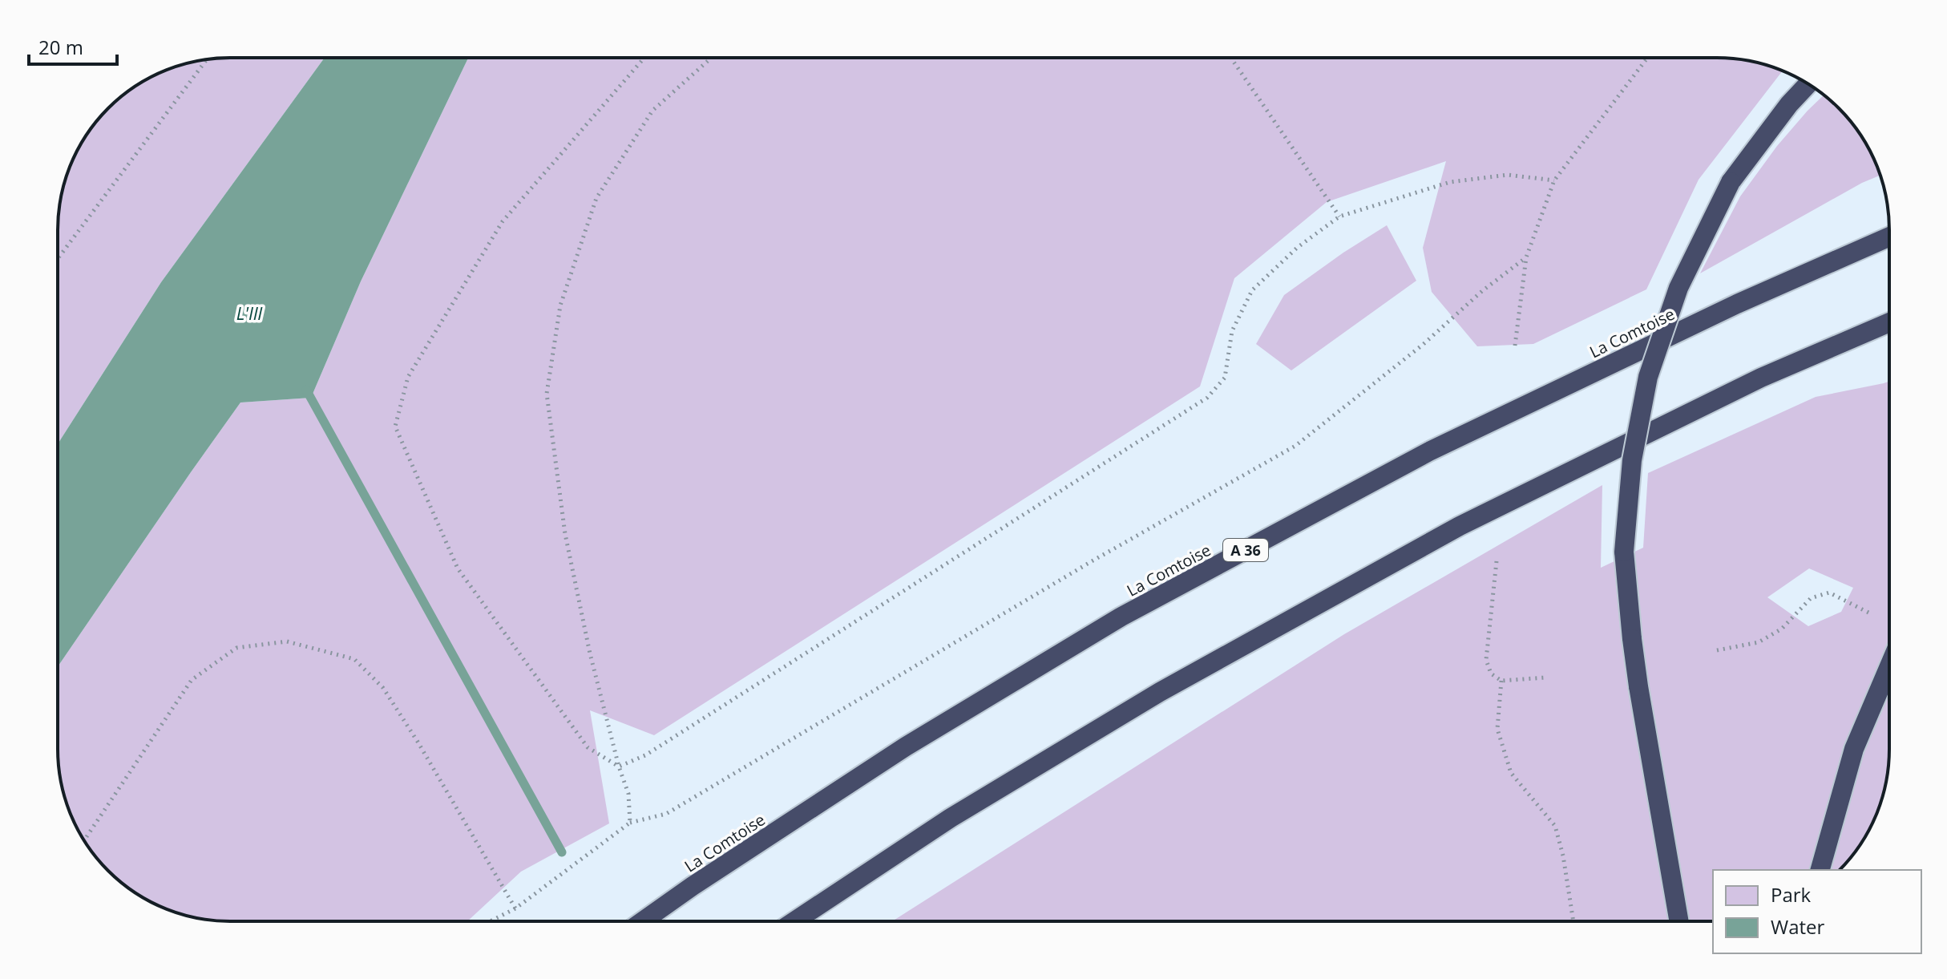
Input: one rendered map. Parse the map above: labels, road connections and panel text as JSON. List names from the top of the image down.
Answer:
{
  "streets": {
    "highway": ["La Comtoise", "A 36"]
  },
  "water": ["L'Ill"],
  "legend": ["Park", "Water"],
  "scale_bar": "20 m"
}
